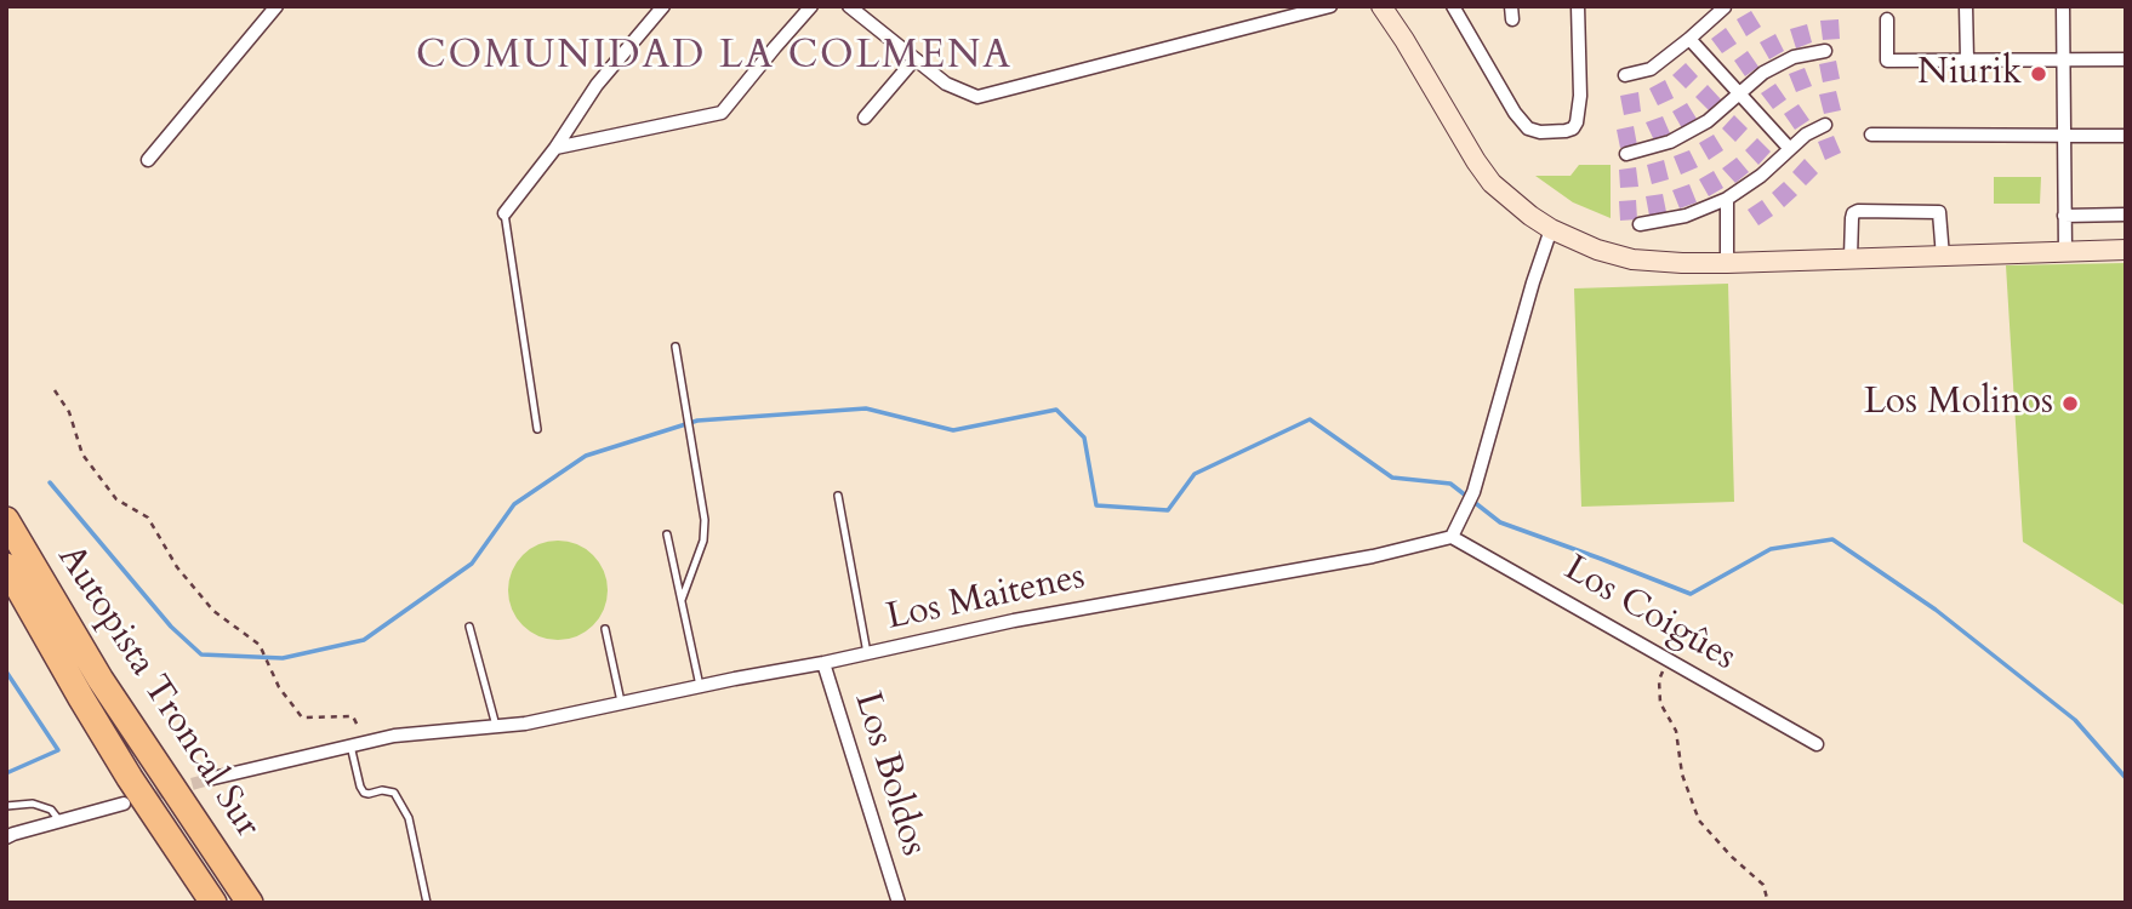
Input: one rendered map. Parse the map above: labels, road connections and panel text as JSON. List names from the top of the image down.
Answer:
{
  "streets": {
    "highway": ["Autopista Troncal Sur"],
    "street": ["Los Maitenes", "Los Coigûes", "Los Boldos"]
  },
  "crossings": [
    ["Los Maitenes", "Los Coigûes"],
    ["Los Maitenes", "Los Boldos"]
  ],
  "districts": ["COMUNIDAD LA COLMENA"],
  "places": ["Niurik", "Los Molinos"]
}
